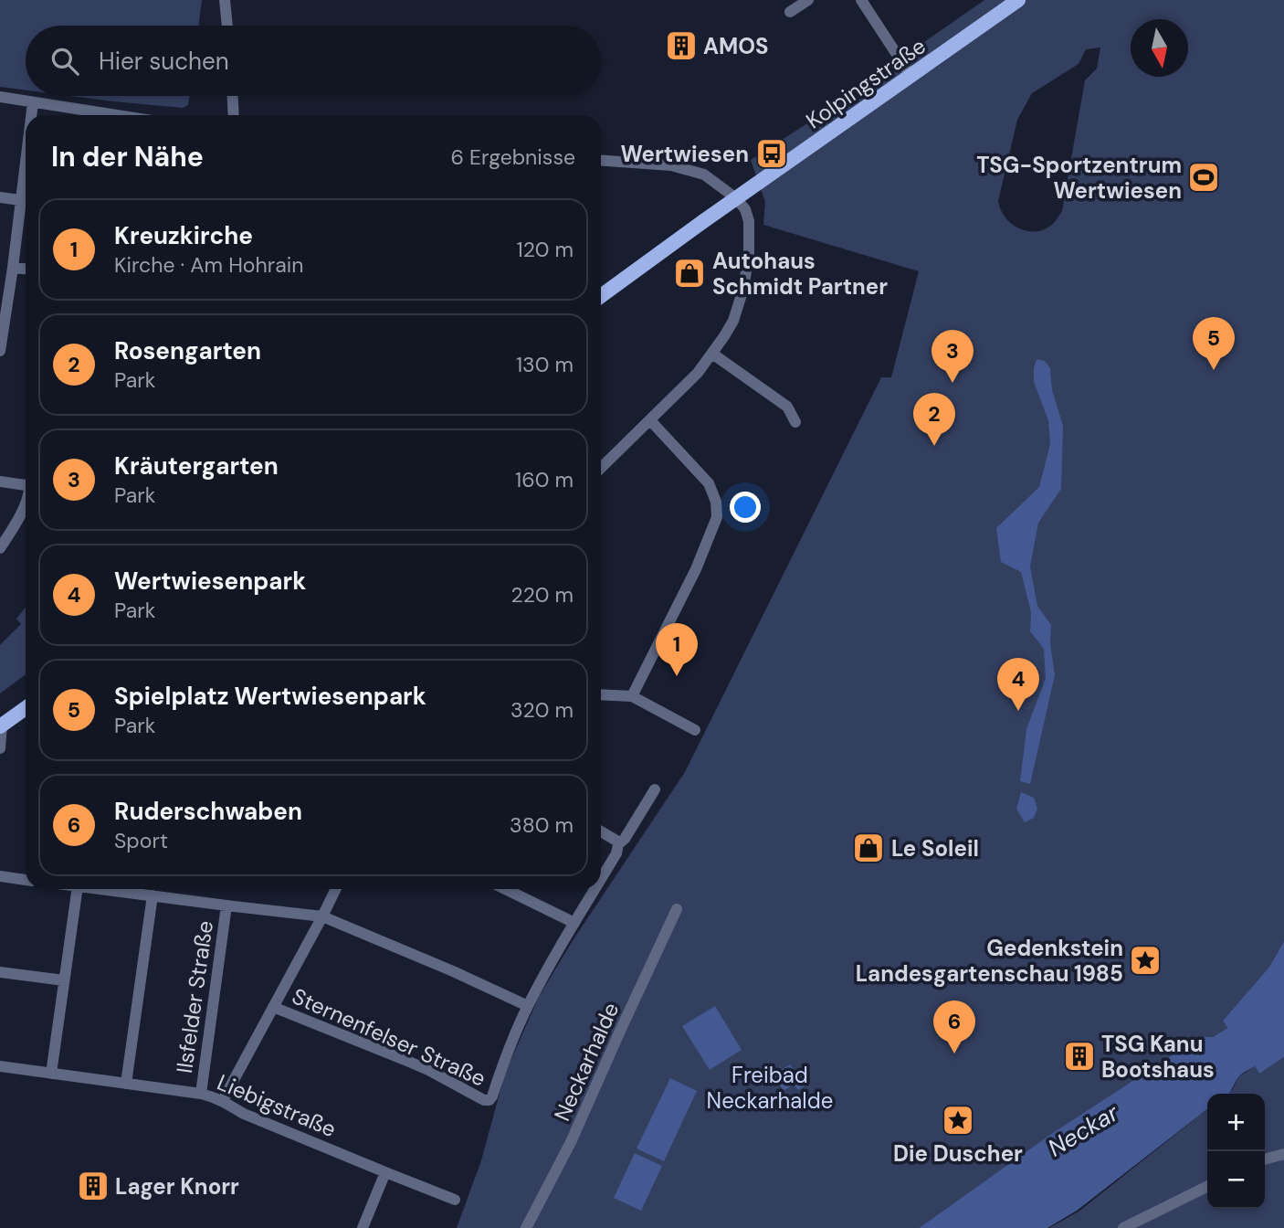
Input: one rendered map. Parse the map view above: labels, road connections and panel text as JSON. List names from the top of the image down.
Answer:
{
  "streets": {
    "main road": ["Kolpingstraße"],
    "street": [
      "Ilsfelder Straße",
      "Sternenfelser Straße",
      "Neckarhalde",
      "Liebigstraße"
    ]
  },
  "crossings": [
    ["Ilsfelder Straße", "Liebigstraße"]
  ],
  "water": ["Neckar"],
  "parks": ["Freibad Neckarhalde"],
  "places": {
    "building": ["AMOS", "TSG Kanu Bootshaus", "Lager Knorr"],
    "bus stop": ["Wertwiesen"],
    "sports": ["TSG-Sportzentrum Wertwiesen"],
    "shop": ["Autohaus Schmidt Partner", "Le Soleil"],
    "place": ["Gedenkstein Landesgartenschau 1985", "Die Duscher"]
  },
  "north": "bottom",
  "page": {
    "search": "Hier suchen",
    "heading": ["In der Nähe", "6 Ergebnisse"],
    "list": [
      {
        "mark": "1",
        "name": "Kreuzkirche",
        "note": "Kirche · Am Hohrain",
        "value": "120 m"
      },
      {
        "mark": "2",
        "name": "Rosengarten",
        "note": "Park",
        "value": "130 m"
      },
      {
        "mark": "3",
        "name": "Kräutergarten",
        "note": "Park",
        "value": "160 m"
      },
      {
        "mark": "4",
        "name": "Wertwiesenpark",
        "note": "Park",
        "value": "220 m"
      },
      {
        "mark": "5",
        "name": "Spielplatz Wertwiesenpark",
        "note": "Park",
        "value": "320 m"
      },
      {
        "mark": "6",
        "name": "Ruderschwaben",
        "note": "Sport",
        "value": "380 m"
      }
    ],
    "pins": [
      "5",
      "3",
      "2",
      "1",
      "4",
      "6"
    ],
    "map_buttons": ["+", "−"]
  }
}
